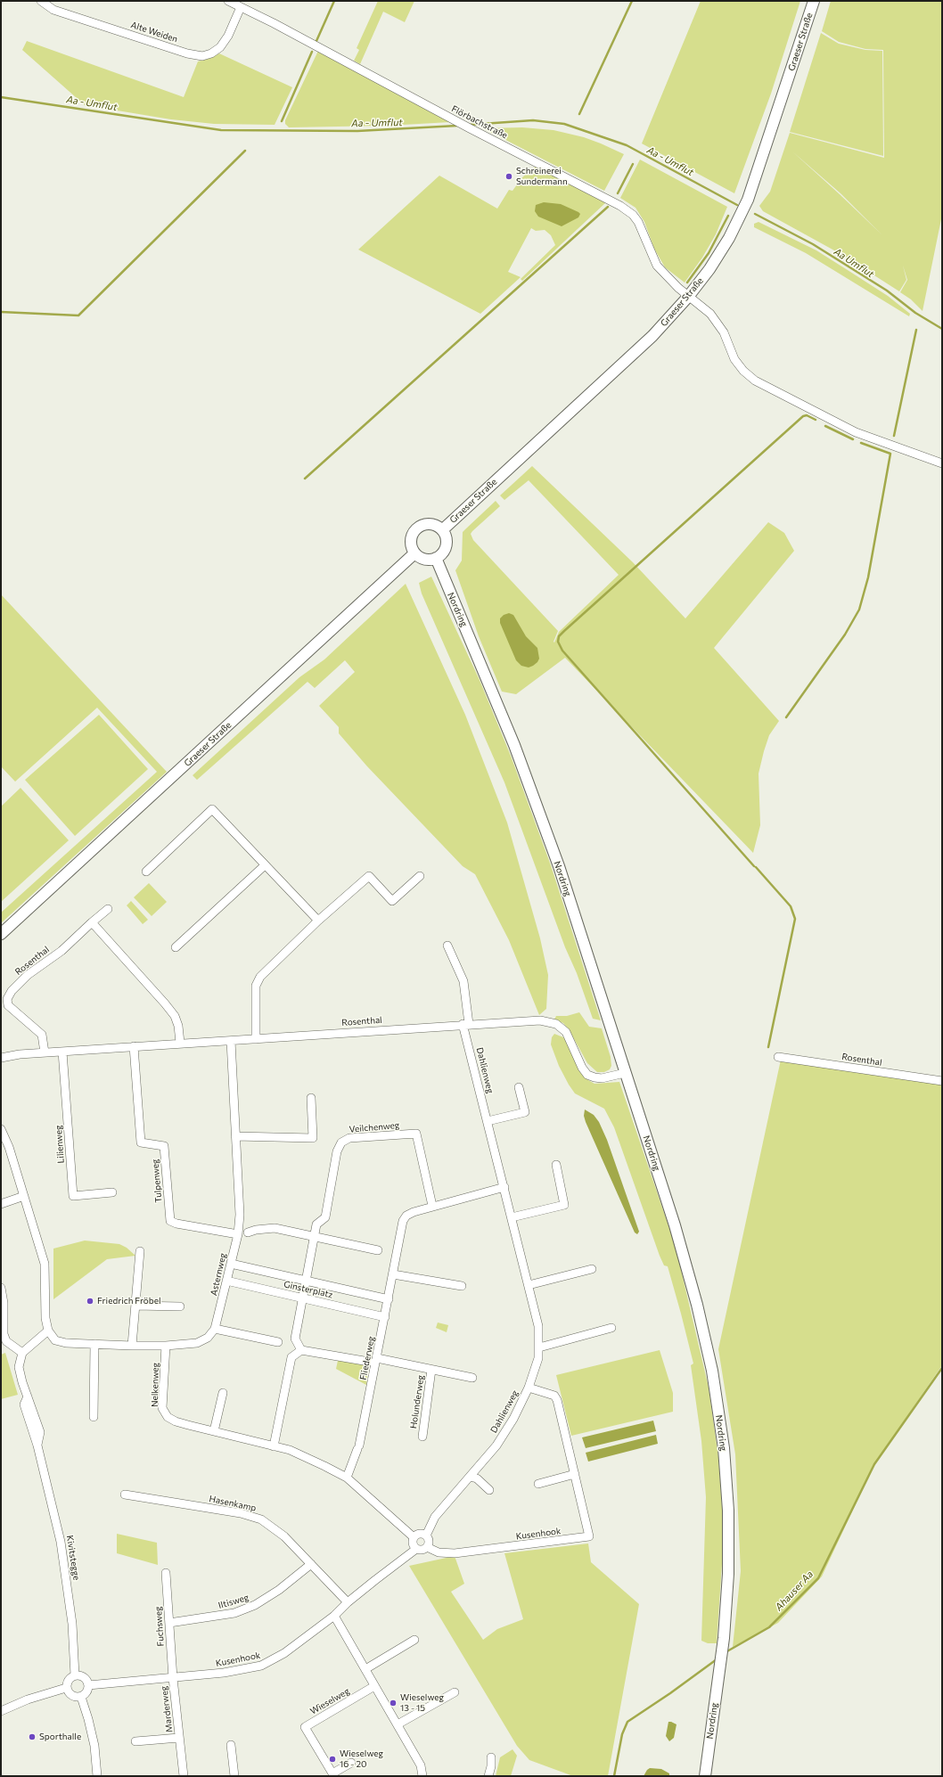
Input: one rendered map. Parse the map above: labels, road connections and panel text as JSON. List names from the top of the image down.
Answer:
{
  "streets": {
    "main road": ["Graeser Straße", "Nordring"],
    "street": [
      "Alte Weiden",
      "Flörbachstraße",
      "Rosenthal",
      "Dahlienweg",
      "Veilchenweg",
      "Lilienweg",
      "Tulpenweg",
      "Asternweg",
      "Ginsterplatz",
      "Fliederweg",
      "Nelkenweg",
      "Holunderweg",
      "Hasenkamp",
      "Kusenhook",
      "Kivitstegge",
      "Iltisweg",
      "Fuchsweg",
      "Wieselweg",
      "Marderweg"
    ]
  },
  "crossings": [
    ["Alte Weiden", "Flörbachstraße"],
    ["Graeser Straße", "Flörbachstraße"],
    ["Graeser Straße", "Nordring"],
    ["Nordring", "Rosenthal"],
    ["Rosenthal", "Dahlienweg"],
    ["Rosenthal", "Lilienweg"],
    ["Rosenthal", "Tulpenweg"],
    ["Rosenthal", "Asternweg"],
    ["Dahlienweg", "Fliederweg"],
    ["Dahlienweg", "Nelkenweg"],
    ["Dahlienweg", "Kusenhook"],
    ["Veilchenweg", "Ginsterplatz"],
    ["Veilchenweg", "Fliederweg"],
    ["Tulpenweg", "Asternweg"],
    ["Asternweg", "Ginsterplatz"],
    ["Ginsterplatz", "Fliederweg"],
    ["Fliederweg", "Nelkenweg"],
    ["Fliederweg", "Holunderweg"],
    ["Nelkenweg", "Kusenhook"],
    ["Hasenkamp", "Kusenhook"],
    ["Hasenkamp", "Iltisweg"],
    ["Kusenhook", "Kivitstegge"],
    ["Kusenhook", "Fuchsweg"],
    ["Kusenhook", "Marderweg"],
    ["Iltisweg", "Fuchsweg"],
    ["Fuchsweg", "Marderweg"]
  ],
  "water": ["Aa - Umflut", "Aa Umflut", "Ahauser Aa"],
  "places": [
    "Schreinerei Sundermann",
    "Friedrich Fröbel",
    "Wieselweg 13 - 15",
    "Sporthalle",
    "Wieselweg 16 - 20"
  ]
}
